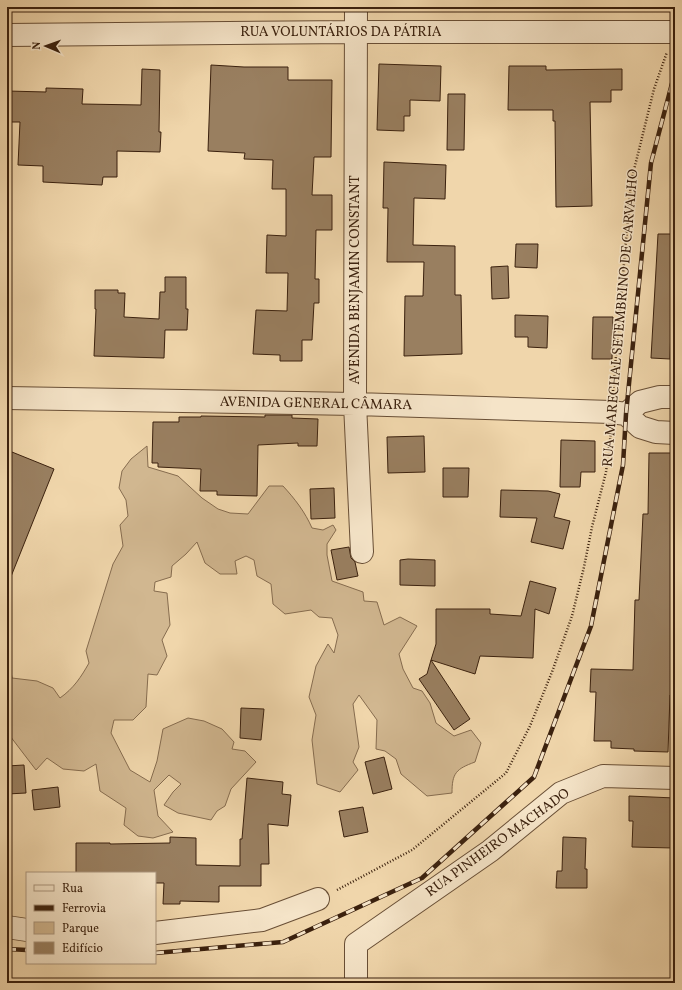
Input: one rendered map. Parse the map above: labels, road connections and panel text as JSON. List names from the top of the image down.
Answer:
{
  "streets": {
    "street": [
      "RUA VOLUNTÁRIOS DA PÁTRIA",
      "AVENIDA BENJAMIN CONSTANT",
      "AVENIDA GENERAL CÂMARA",
      "RUA PINHEIRO MACHADO"
    ],
    "path": ["RUA MARECHAL SETEMBRINO DE CARVALHO"]
  },
  "crossings": [
    ["RUA VOLUNTÁRIOS DA PÁTRIA", "AVENIDA BENJAMIN CONSTANT"],
    ["RUA VOLUNTÁRIOS DA PÁTRIA", "RUA MARECHAL SETEMBRINO DE CARVALHO"],
    ["AVENIDA BENJAMIN CONSTANT", "AVENIDA GENERAL CÂMARA"],
    ["RUA MARECHAL SETEMBRINO DE CARVALHO", "AVENIDA GENERAL CÂMARA"]
  ],
  "legend": [
    "Rua",
    "Ferrovia",
    "Parque",
    "Edifício"
  ],
  "north": "left"
}
